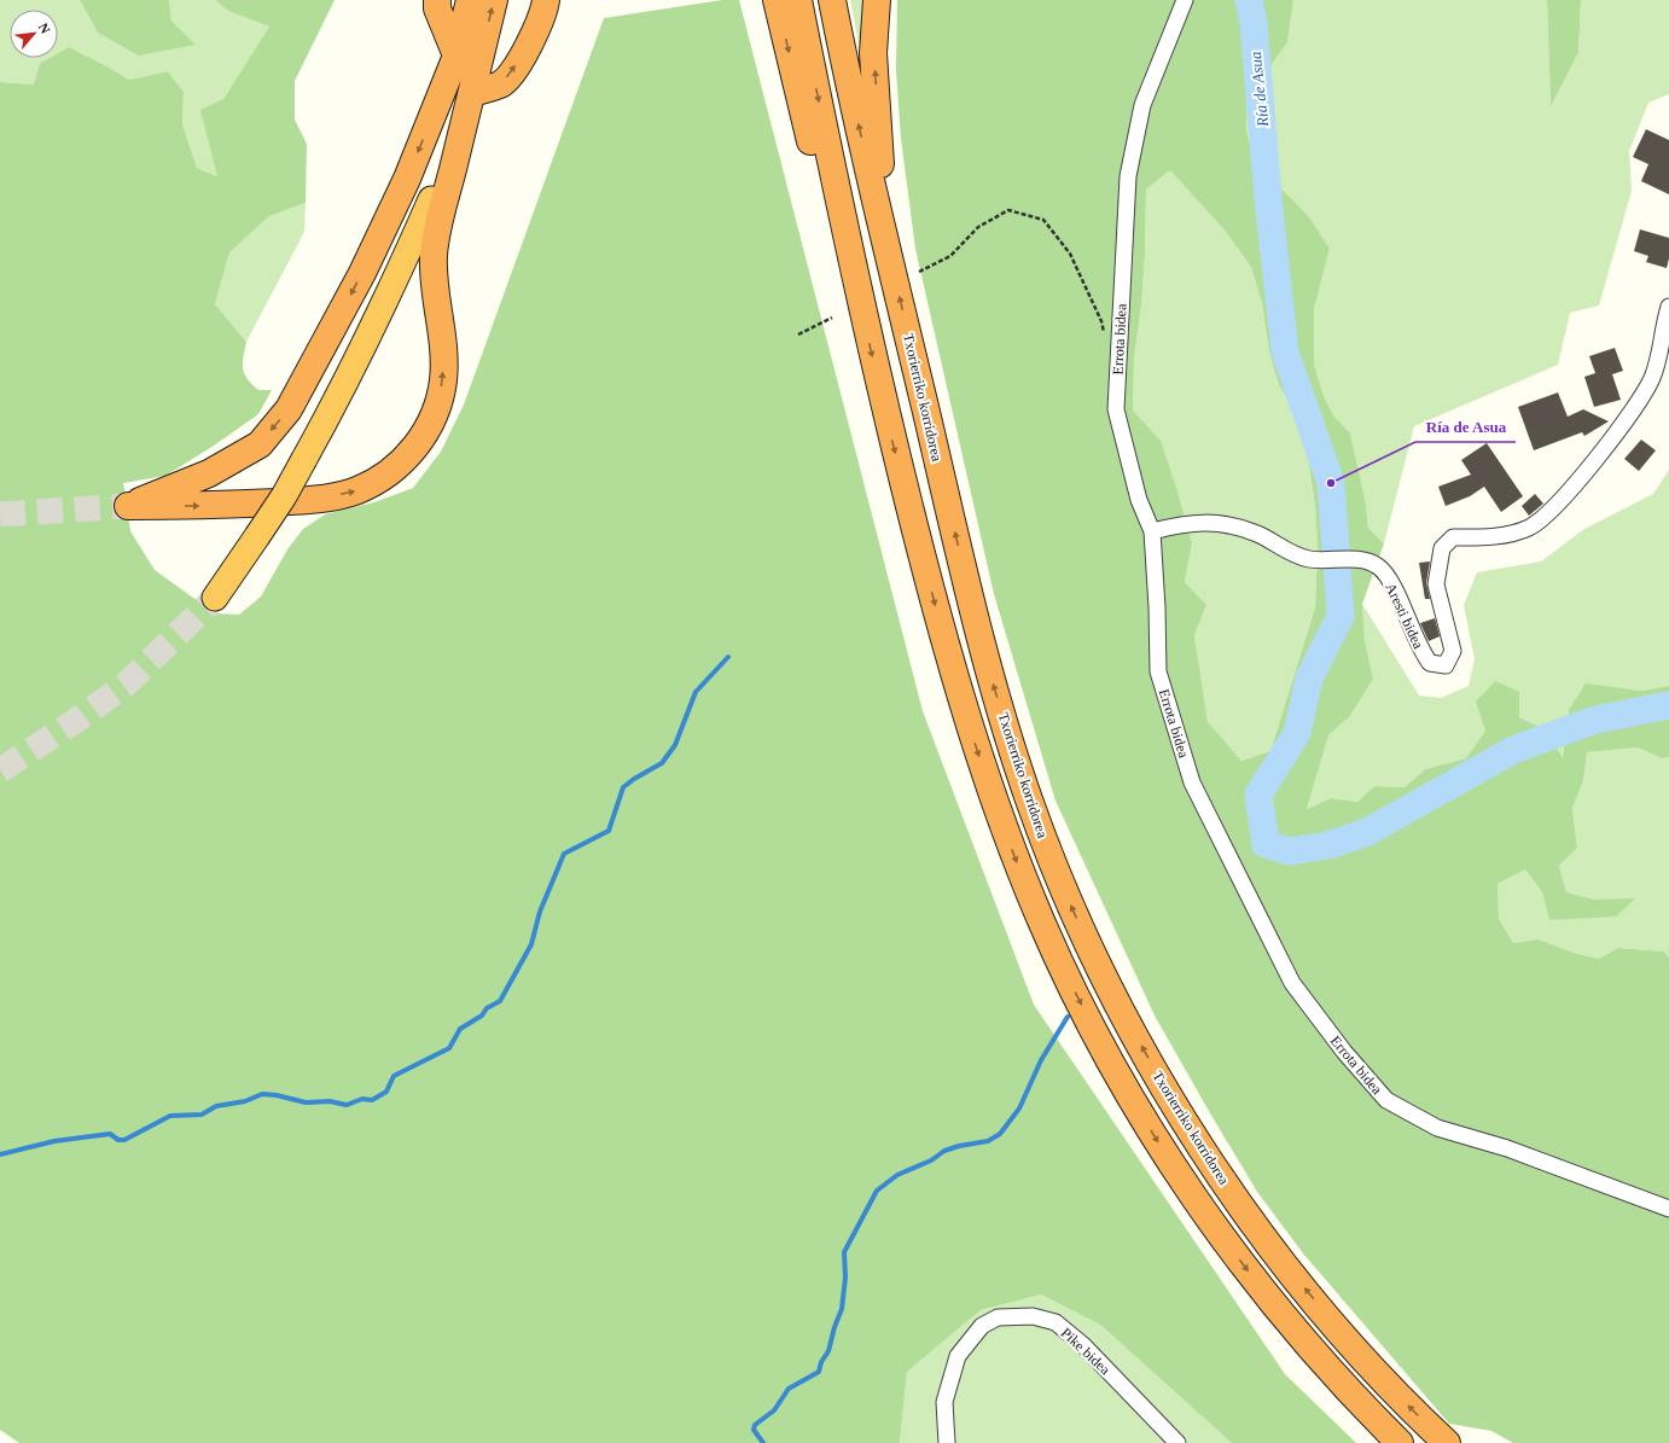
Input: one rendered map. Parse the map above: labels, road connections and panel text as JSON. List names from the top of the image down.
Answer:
{
  "streets": {
    "highway": ["Txorierriko korridorea"],
    "street": ["Errota bidea", "Aresti bidea", "Pike bidea"]
  },
  "crossings": [
    ["Errota bidea", "Aresti bidea"]
  ],
  "water": ["Ría de Asua"],
  "places": ["Ría de Asua"],
  "north": "top right"
}
